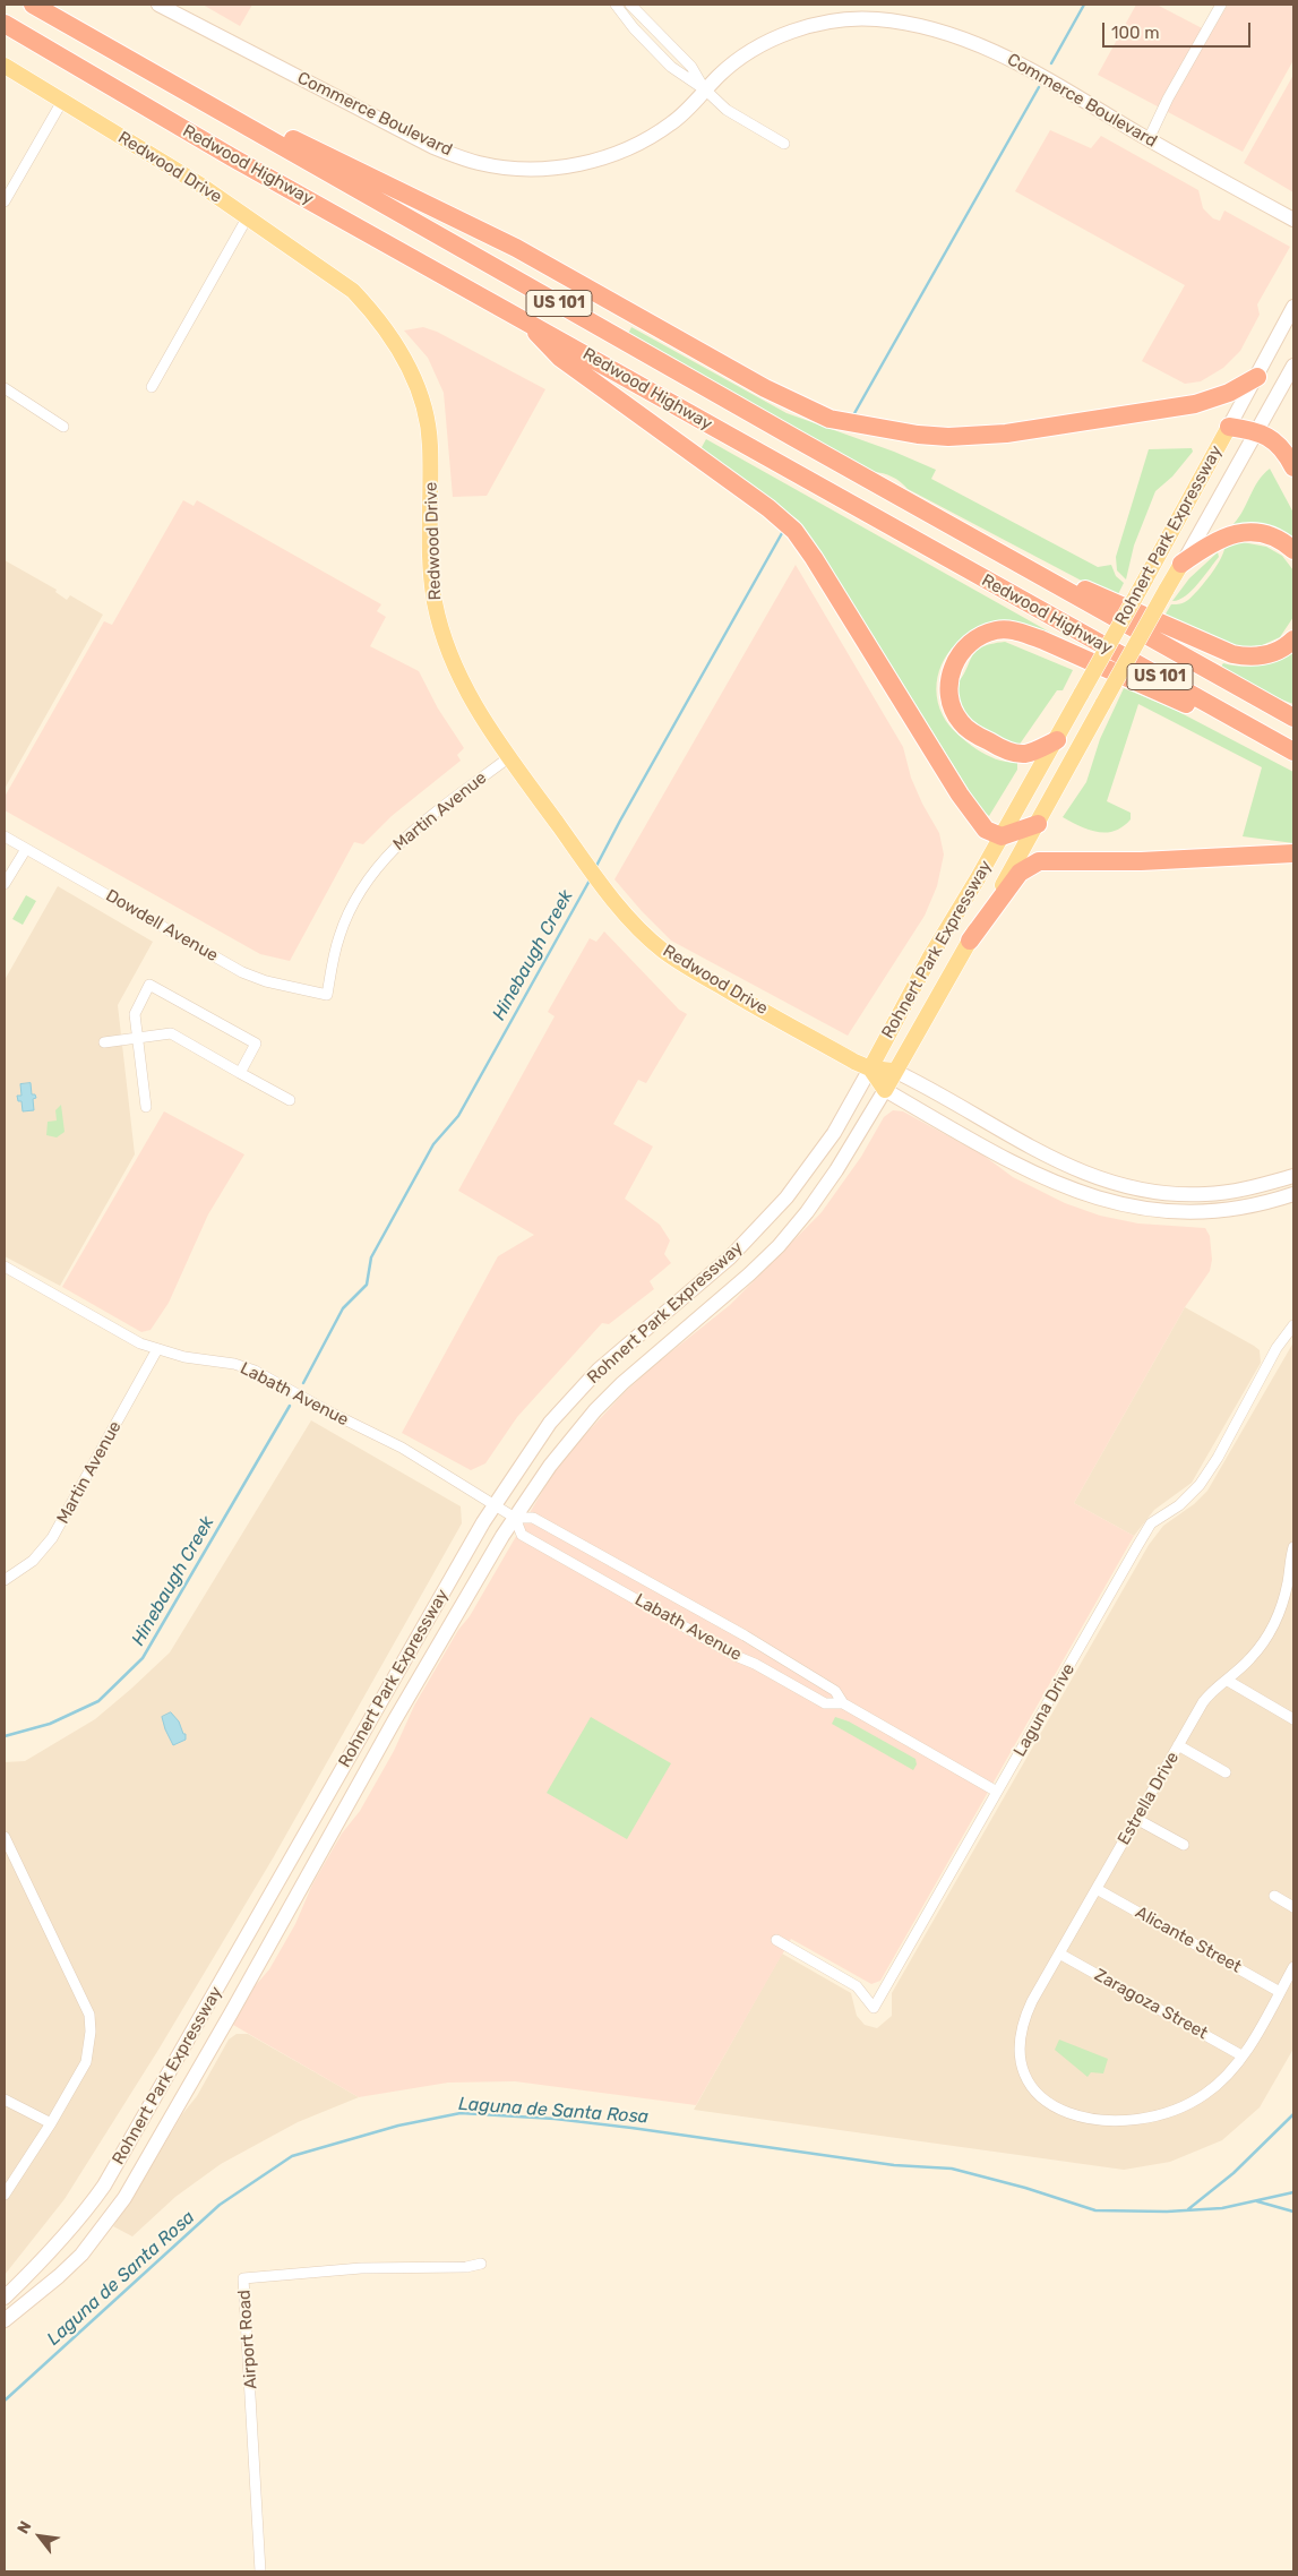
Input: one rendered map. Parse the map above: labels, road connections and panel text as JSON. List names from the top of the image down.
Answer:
{
  "streets": {
    "highway": ["Redwood Highway", "US 101"],
    "main road": ["Commerce Boulevard", "Redwood Drive", "Rohnert Park Expressway"],
    "street": [
      "Martin Avenue",
      "Dowdell Avenue",
      "Labath Avenue",
      "Laguna Drive",
      "Estrella Drive",
      "Alicante Street",
      "Zaragoza Street",
      "Airport Road"
    ]
  },
  "crossings": [
    ["Redwood Drive", "Rohnert Park Expressway"],
    ["Redwood Drive", "Martin Avenue"],
    ["Rohnert Park Expressway", "Labath Avenue"],
    ["Martin Avenue", "Dowdell Avenue"],
    ["Martin Avenue", "Labath Avenue"],
    ["Labath Avenue", "Laguna Drive"],
    ["Estrella Drive", "Alicante Street"],
    ["Estrella Drive", "Zaragoza Street"]
  ],
  "water": ["Hinebaugh Creek", "Laguna de Santa Rosa"],
  "scale_bar": "100 m",
  "north": "top left"
}
